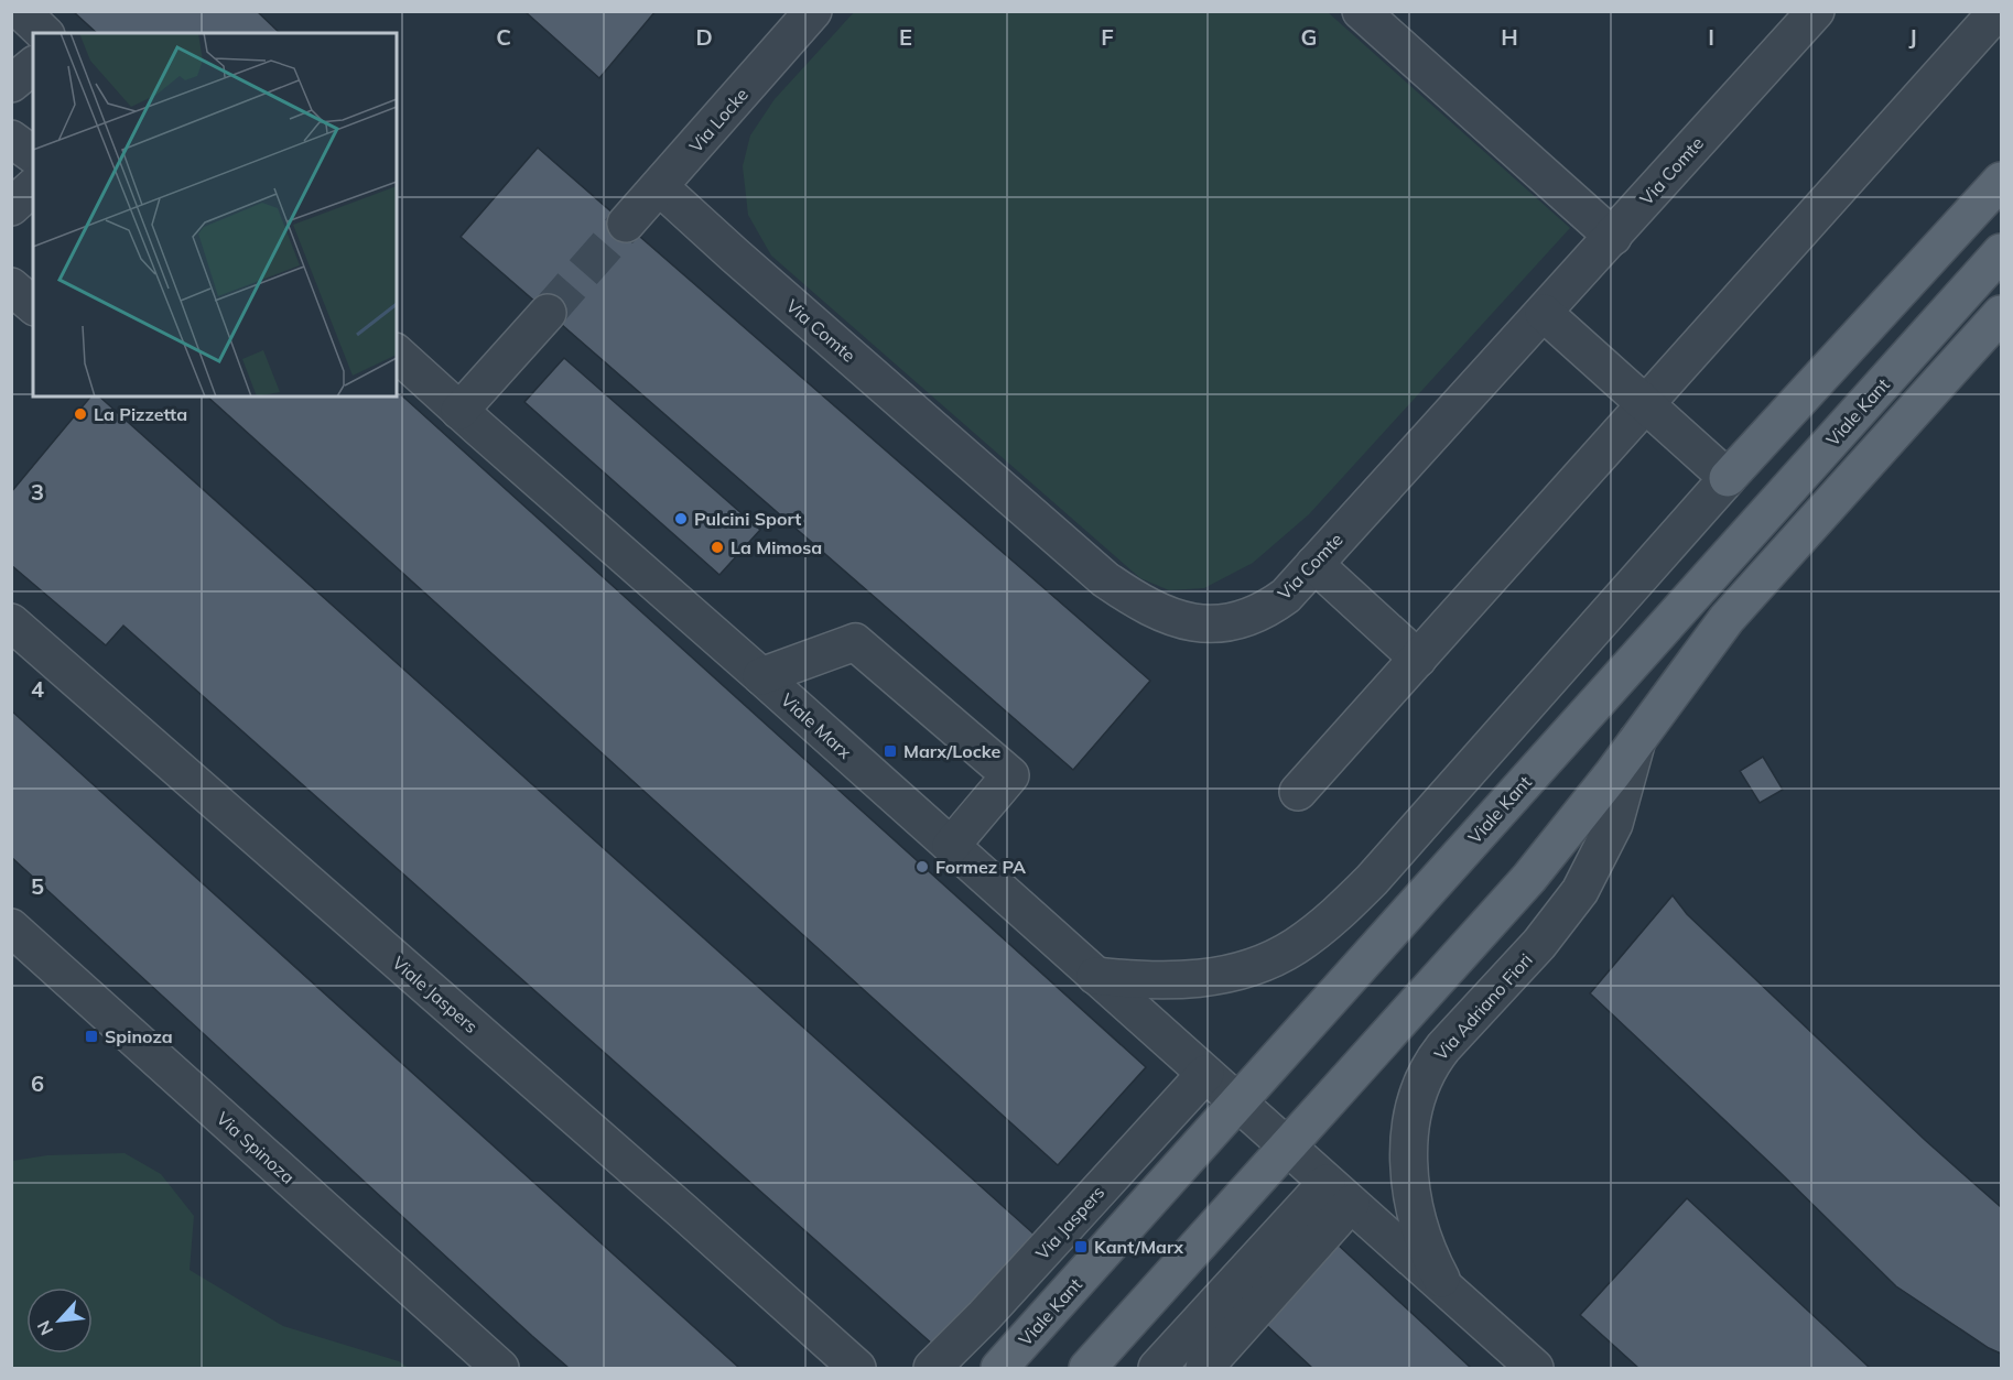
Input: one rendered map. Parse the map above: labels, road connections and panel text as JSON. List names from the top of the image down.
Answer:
{
  "streets": {
    "main road": ["Viale Kant"],
    "street": [
      "Via Locke",
      "Via Comte",
      "Viale Marx",
      "Viale Jaspers",
      "Via Adriano Fiori",
      "Via Spinoza",
      "Via Jaspers"
    ]
  },
  "crossings": [
    ["Via Locke", "Via Comte"],
    ["Viale Kant", "Viale Marx"],
    ["Viale Marx", "Via Adriano Fiori"],
    ["Viale Marx", "Via Jaspers"]
  ],
  "places": {
    "other": [
      "La Pizzetta",
      "Pulcini Sport",
      "La Mimosa",
      "Formez PA"
    ],
    "transit": ["Marx/Locke", "Spinoza", "Kant/Marx"]
  },
  "north": "bottom left",
  "grid": {
    "columns": [
      "C",
      "D",
      "E",
      "F",
      "G",
      "H",
      "I",
      "J"
    ],
    "rows": [
      "3",
      "4",
      "5",
      "6"
    ]
  }
}
